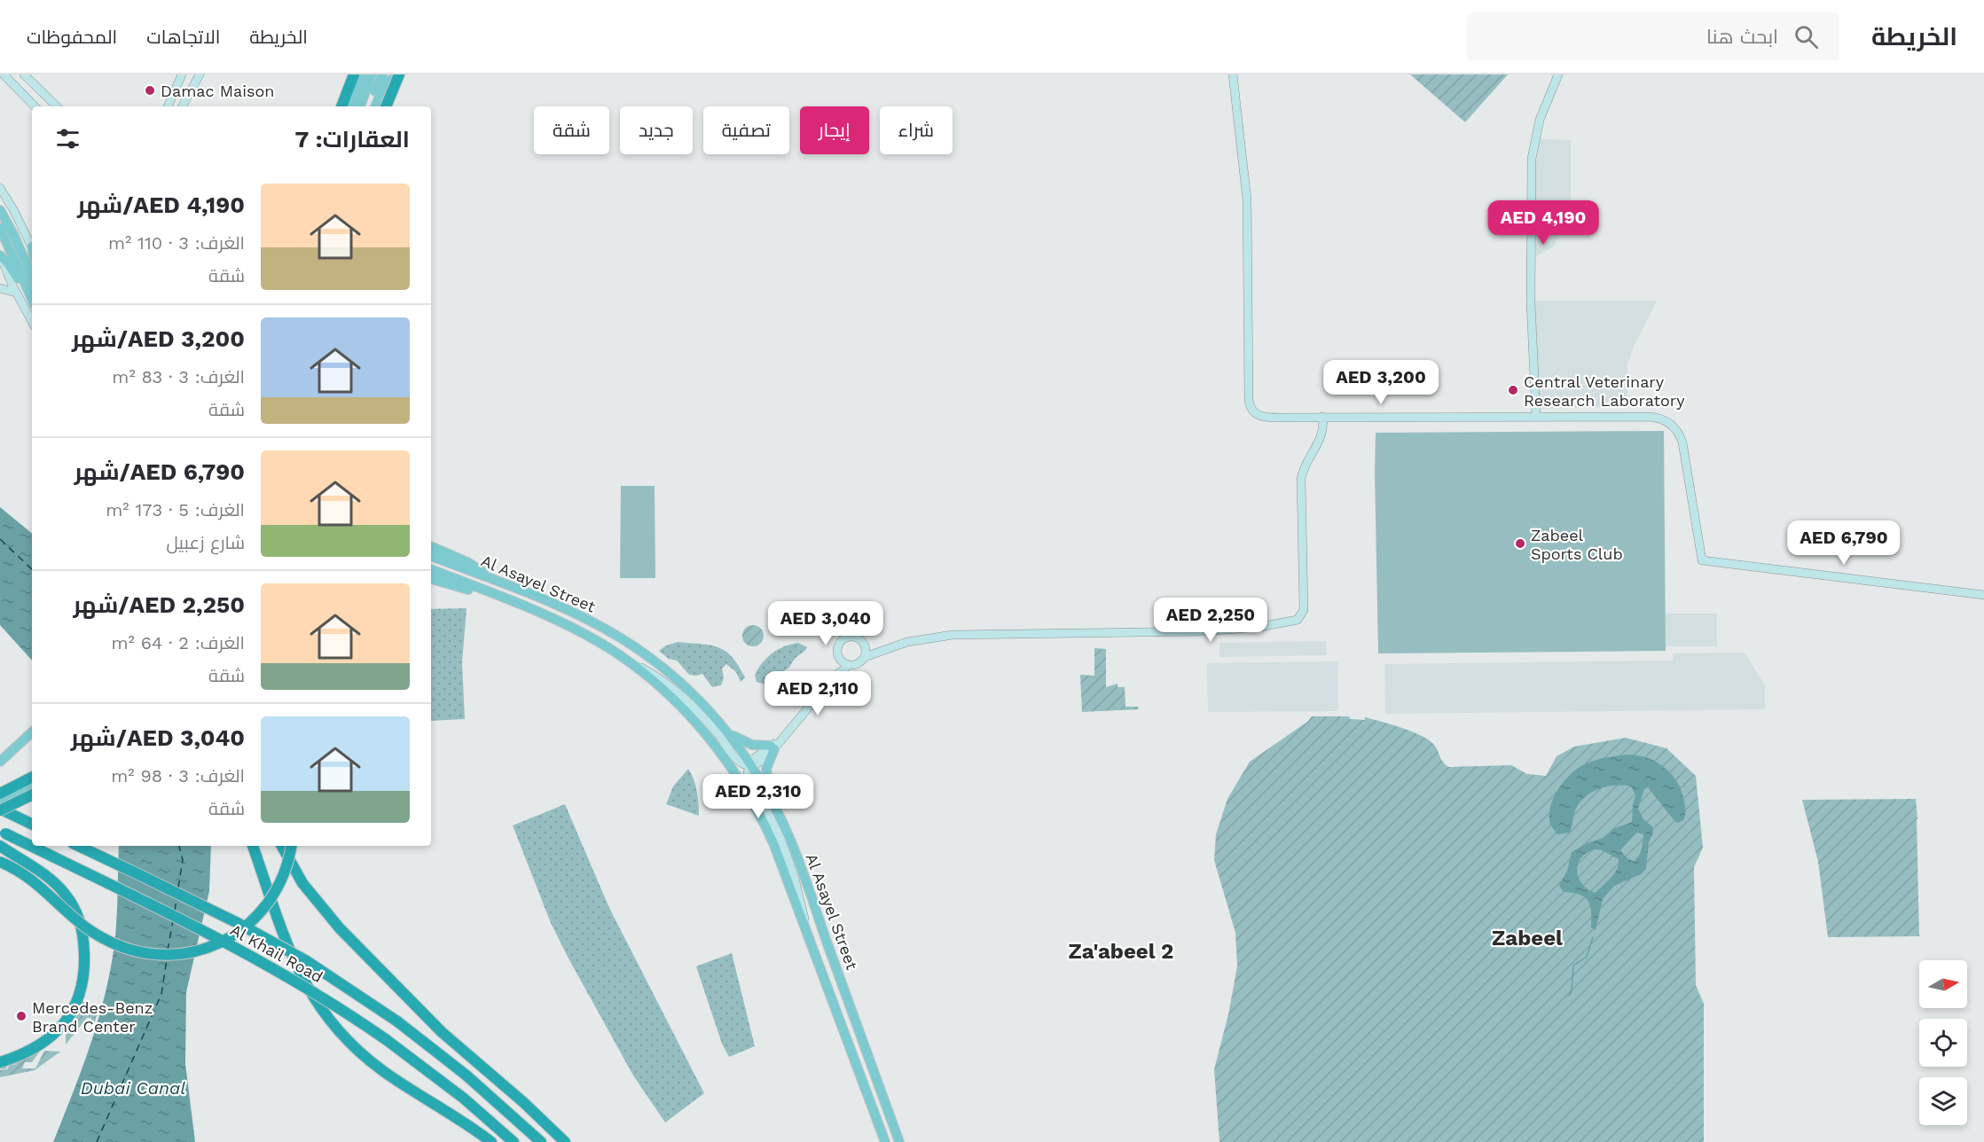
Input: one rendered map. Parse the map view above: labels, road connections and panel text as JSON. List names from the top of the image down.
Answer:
{
  "streets": {
    "highway": ["Al Khail Road"],
    "main road": ["Al Asayel Street"]
  },
  "districts": ["Zabeel", "Za'abeel 2"],
  "water": ["Dubai Canal"],
  "places": [
    "Damac Maison",
    "Central Veterinary Research Laboratory",
    "Zabeel Sports Club",
    "Mercedes-Benz Brand Center"
  ],
  "north": "right",
  "page": {
    "header": "الخريطة",
    "search": "ابحث هنا",
    "nav": ["الخريطة", "الاتجاهات", "المحفوظات"],
    "chip": [
      "شراء",
      "إيجار",
      "تصفية",
      "جديد",
      "شقة"
    ],
    "heading": "العقارات: 7",
    "list": [
      {
        "name": "AED 4,190/شهر",
        "note": "الغرف: 3 · 110 m² · شقة"
      },
      {
        "name": "AED 3,200/شهر",
        "note": "الغرف: 3 · 83 m² · شقة"
      },
      {
        "name": "AED 6,790/شهر",
        "note": "الغرف: 5 · 173 m² · شارع زعبيل"
      },
      {
        "name": "AED 2,250/شهر",
        "note": "الغرف: 2 · 64 m² · شقة"
      },
      {
        "name": "AED 3,040/شهر",
        "note": "الغرف: 3 · 98 m² · شقة"
      }
    ],
    "price": [
      "AED 4,190",
      "AED 3,200",
      "AED 6,790",
      "AED 2,250",
      "AED 3,040",
      "AED 2,110",
      "AED 2,310"
    ]
  }
}
